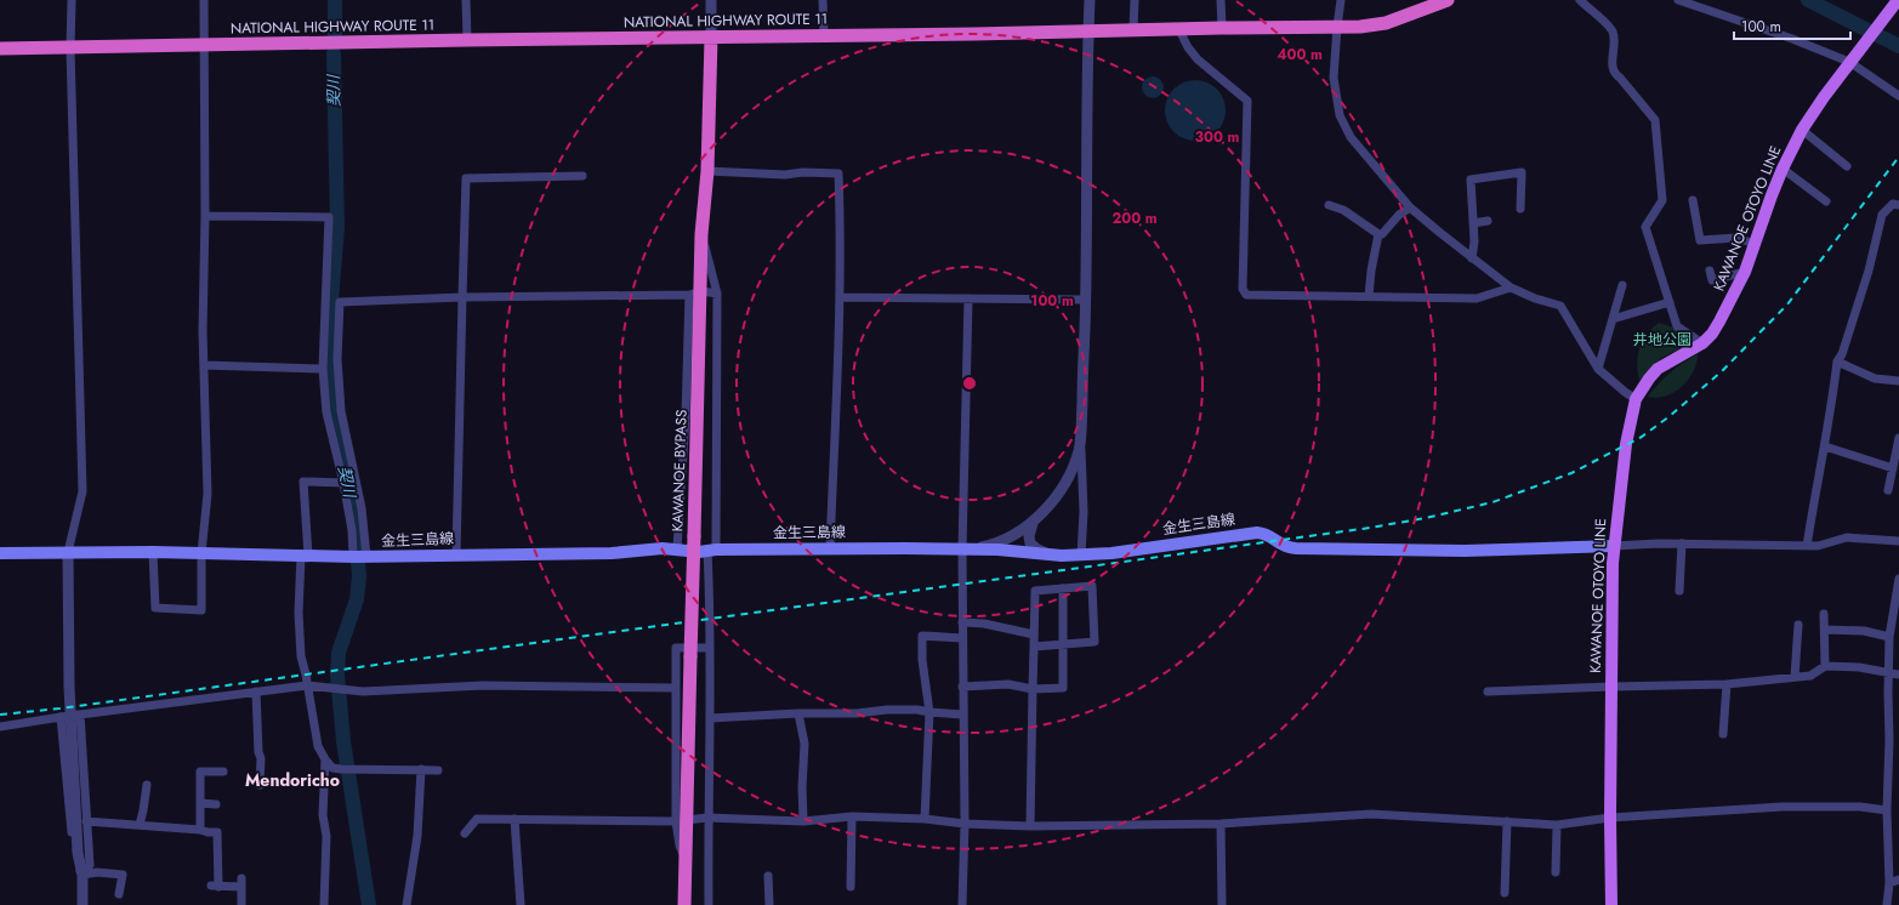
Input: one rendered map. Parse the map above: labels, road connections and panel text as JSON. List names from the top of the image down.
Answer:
{
  "streets": {
    "highway": ["NATIONAL HIGHWAY ROUTE 11", "KAWANOE BYPASS"],
    "main road": ["KAWANOE OTOYO LINE", "金生三島線"]
  },
  "crossings": [
    ["NATIONAL HIGHWAY ROUTE 11", "KAWANOE BYPASS"],
    ["KAWANOE OTOYO LINE", "金生三島線"]
  ],
  "districts": ["Mendoricho"],
  "water": ["契川"],
  "parks": ["井地公園"],
  "scale_bar": "100 m",
  "rings": [
    "400 m",
    "300 m",
    "200 m",
    "100 m"
  ]
}
